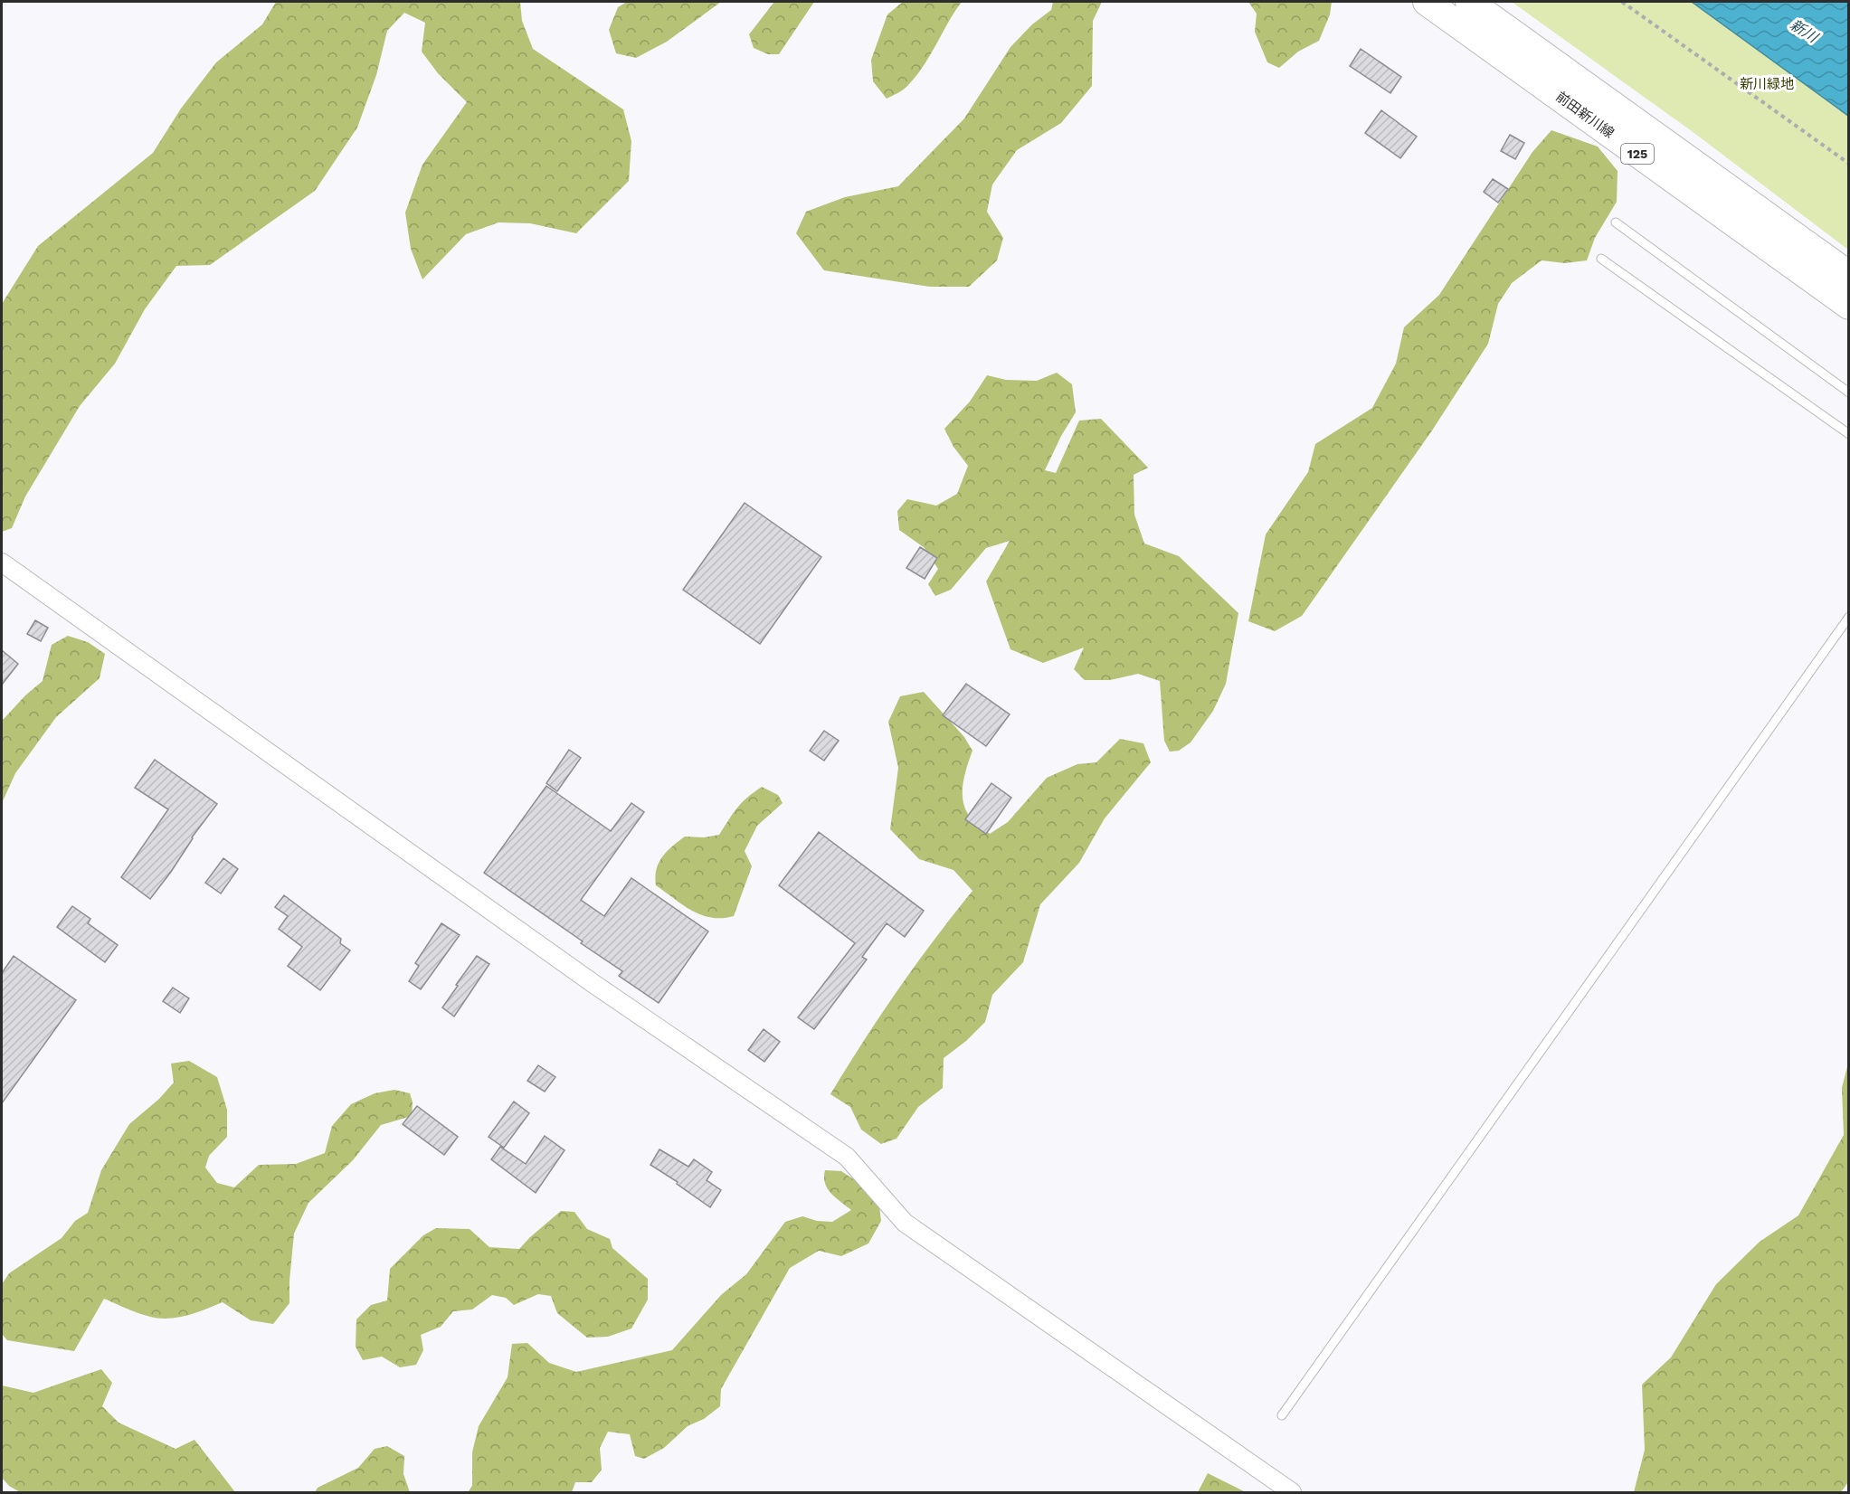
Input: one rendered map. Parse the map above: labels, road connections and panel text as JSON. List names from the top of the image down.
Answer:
{
  "streets": {
    "main road": ["前田新川線", "125"]
  },
  "water": ["新川"],
  "parks": ["新川緑地"]
}
